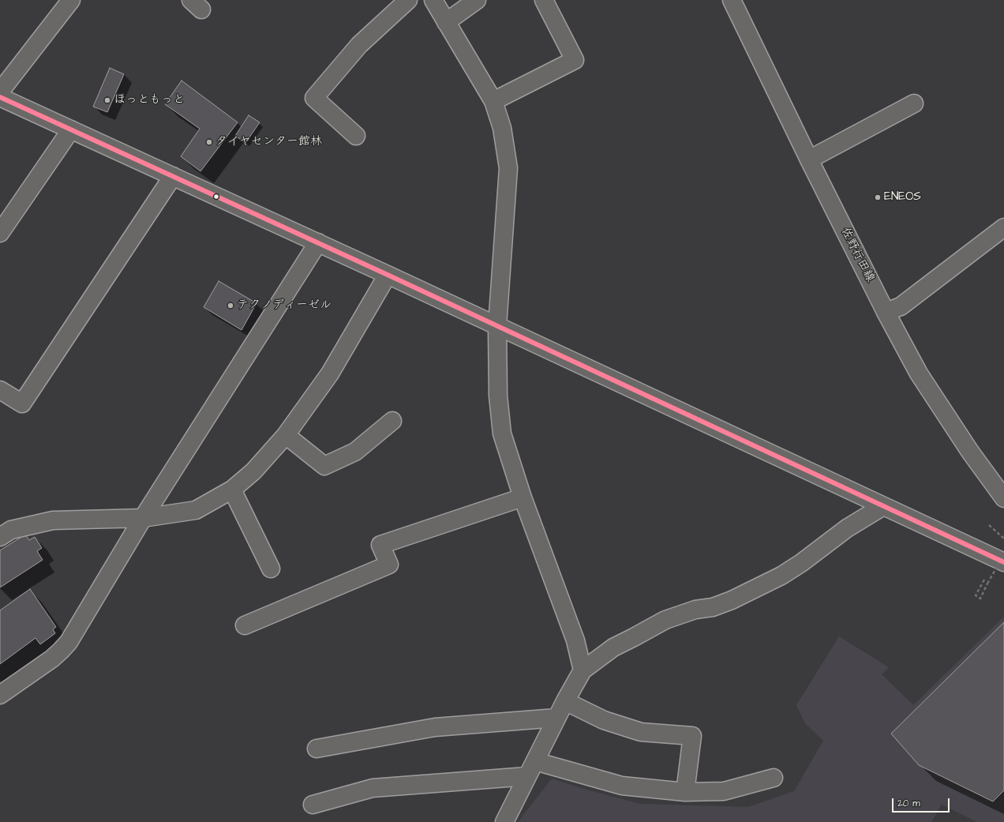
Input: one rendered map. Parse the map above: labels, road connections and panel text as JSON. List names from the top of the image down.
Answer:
{
  "streets": {
    "street": ["佐野行田線"]
  },
  "places": [
    "ほっともっと",
    "タイヤセンター館林",
    "ENEOS",
    "テクノディーゼル"
  ],
  "scale_bar": "20 m"
}
